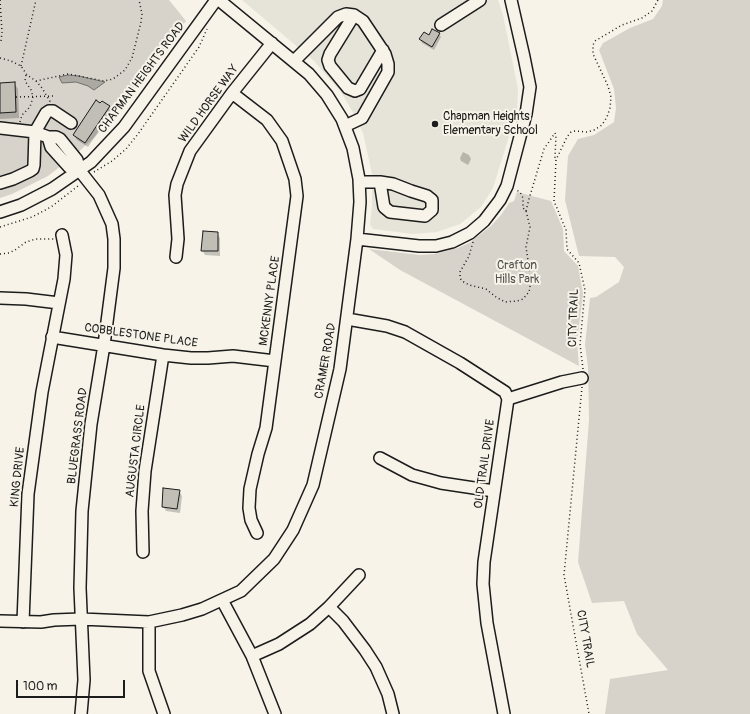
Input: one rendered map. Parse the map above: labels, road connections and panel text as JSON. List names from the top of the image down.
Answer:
{
  "streets": {
    "street": [
      "CHAPMAN HEIGHTS ROAD",
      "WILD HORSE WAY",
      "MCKENNY PLACE",
      "COBBLESTONE PLACE",
      "CRAMER ROAD",
      "BLUEGRASS ROAD",
      "AUGUSTA CIRCLE",
      "OLD TRAIL DRIVE",
      "KING DRIVE"
    ],
    "path": ["CITY TRAIL"]
  },
  "crossings": [
    ["CHAPMAN HEIGHTS ROAD", "BLUEGRASS ROAD"],
    ["WILD HORSE WAY", "MCKENNY PLACE"],
    ["WILD HORSE WAY", "CRAMER ROAD"],
    ["MCKENNY PLACE", "COBBLESTONE PLACE"],
    ["COBBLESTONE PLACE", "BLUEGRASS ROAD"],
    ["COBBLESTONE PLACE", "AUGUSTA CIRCLE"],
    ["COBBLESTONE PLACE", "KING DRIVE"],
    ["CRAMER ROAD", "BLUEGRASS ROAD"],
    ["CRAMER ROAD", "KING DRIVE"]
  ],
  "parks": ["Crafton Hills Park"],
  "places": ["Chapman Heights Elementary School"],
  "scale_bar": "100 m"
}
